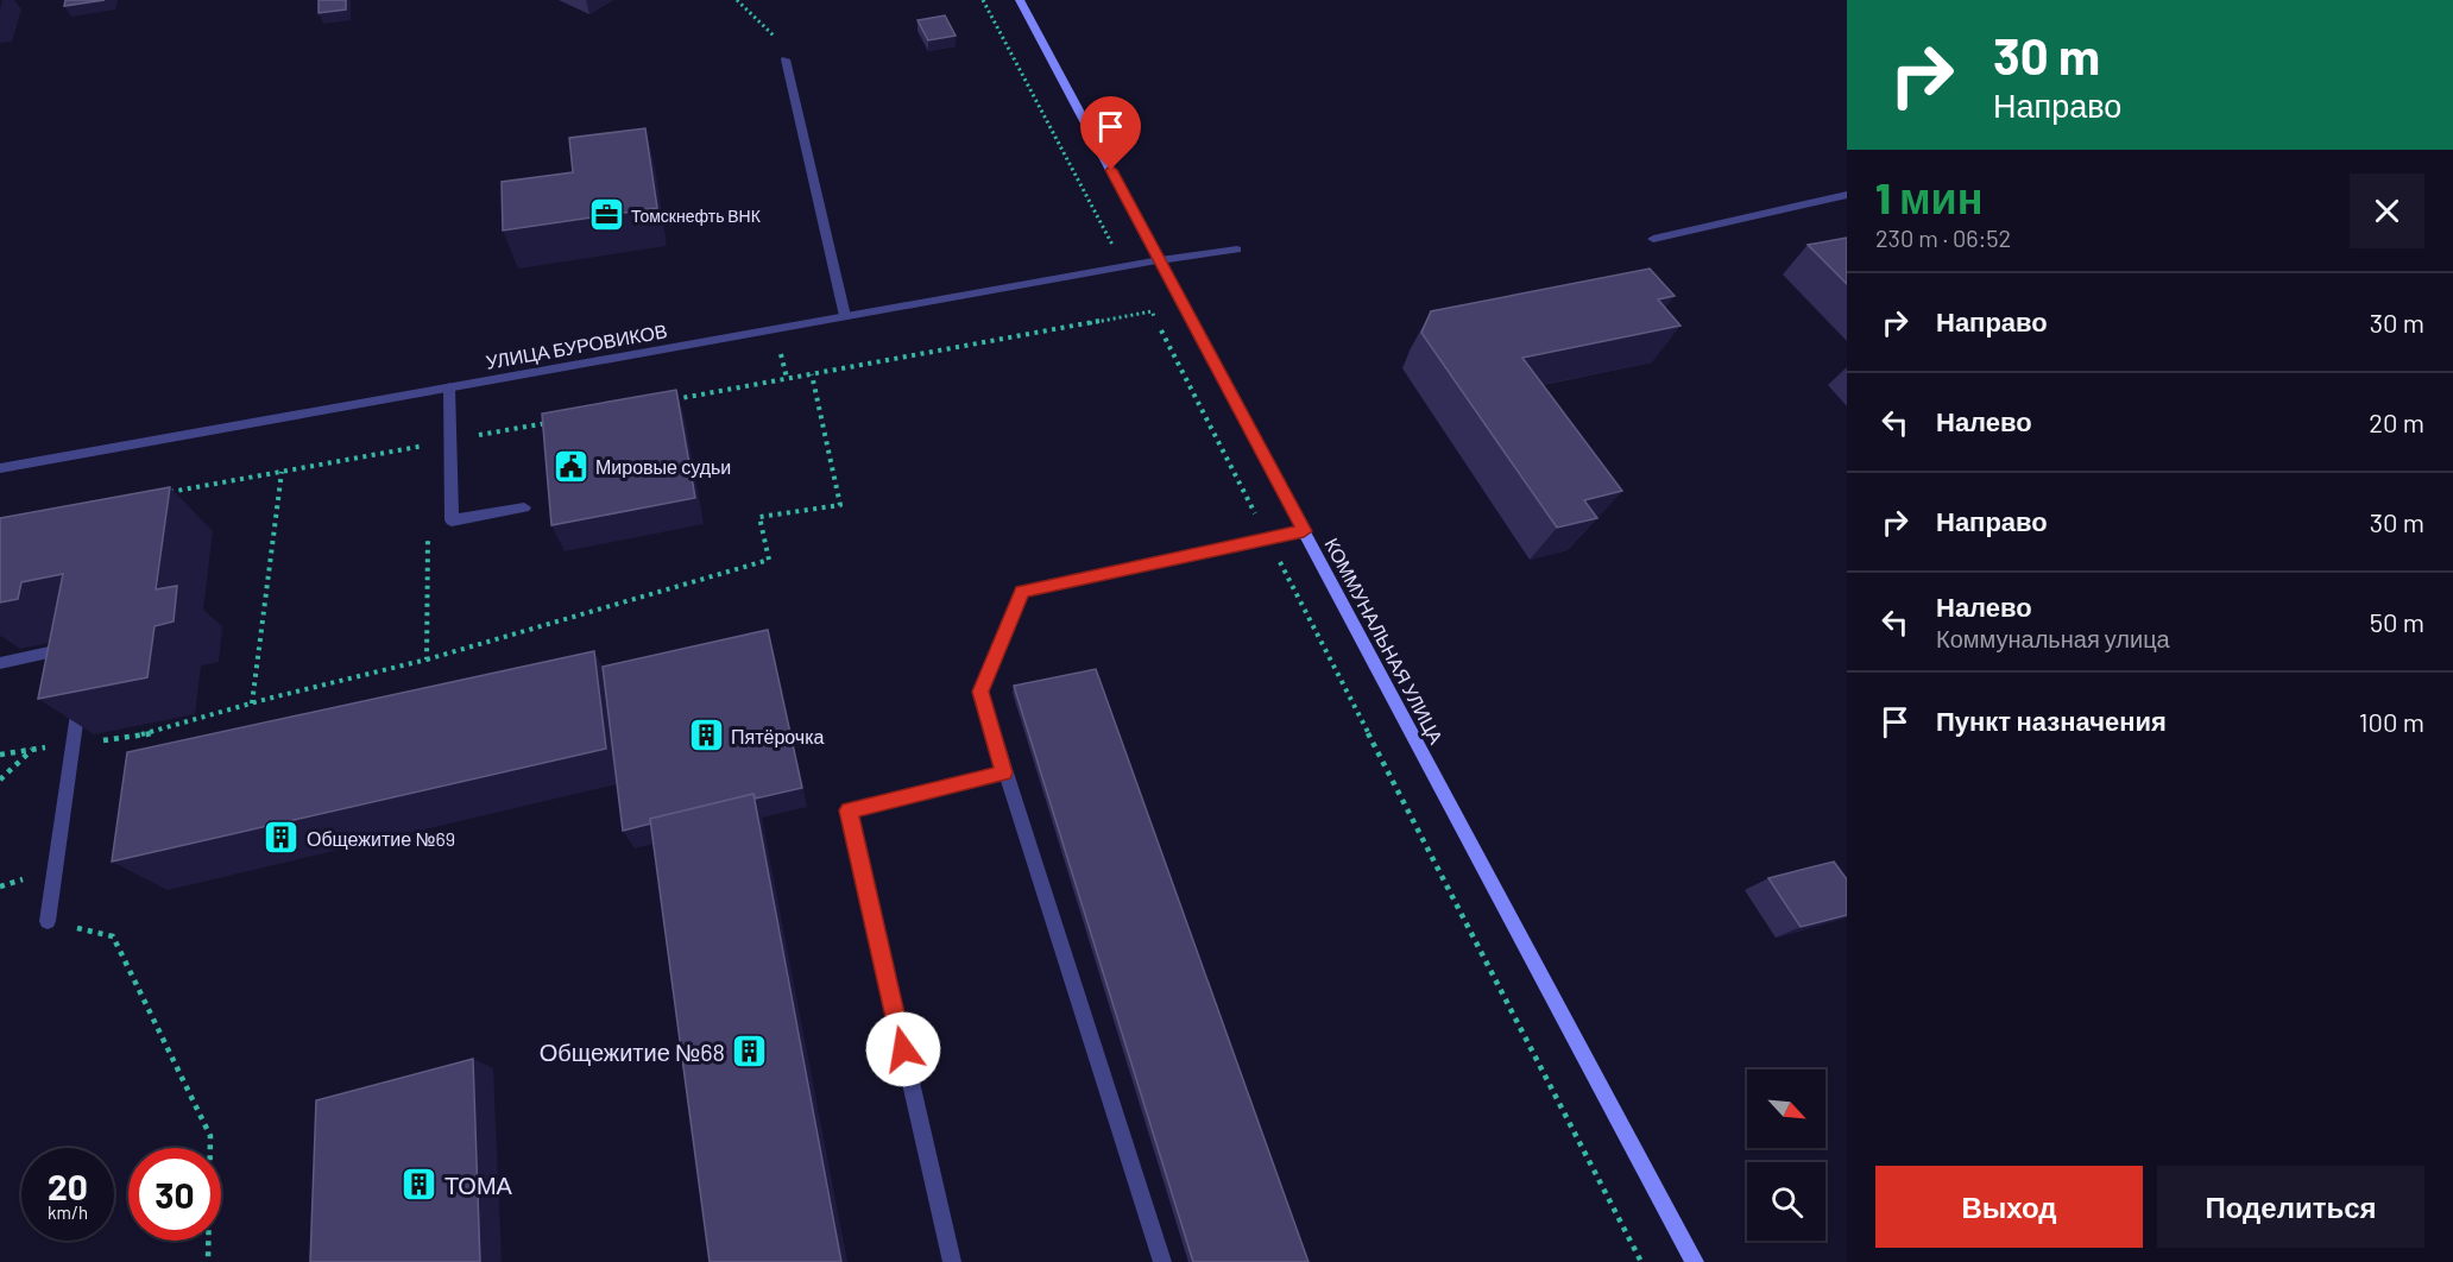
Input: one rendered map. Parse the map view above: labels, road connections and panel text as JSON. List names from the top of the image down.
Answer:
{
  "streets": {
    "main road": ["КОММУНАЛЬНАЯ УЛИЦА"],
    "street": ["УЛИЦА БУРОВИКОВ"]
  },
  "crossings": [
    ["УЛИЦА БУРОВИКОВ", "КОММУНАЛЬНАЯ УЛИЦА"]
  ],
  "places": {
    "office": ["Томскнефть ВНК"],
    "public building": ["Мировые судьи"],
    "building": [
      "Пятёрочка",
      "Общежитие №69",
      "Общежитие №68",
      "ТОМА"
    ]
  },
  "north": "bottom right",
  "page": {
    "turn": ["30 m", "Направо"],
    "heading": ["1 мин", "230 m · 06:52"],
    "list": [
      {
        "name": "Направо",
        "value": "30 m"
      },
      {
        "name": "Налево",
        "value": "20 m"
      },
      {
        "name": "Направо",
        "value": "30 m"
      },
      {
        "name": "Налево",
        "note": "Коммунальная улица",
        "value": "50 m"
      },
      {
        "name": "Пункт назначения",
        "value": "100 m"
      }
    ],
    "speed": "20 km/h",
    "limit": "30",
    "buttons": ["Выход", "Поделиться"]
  }
}
